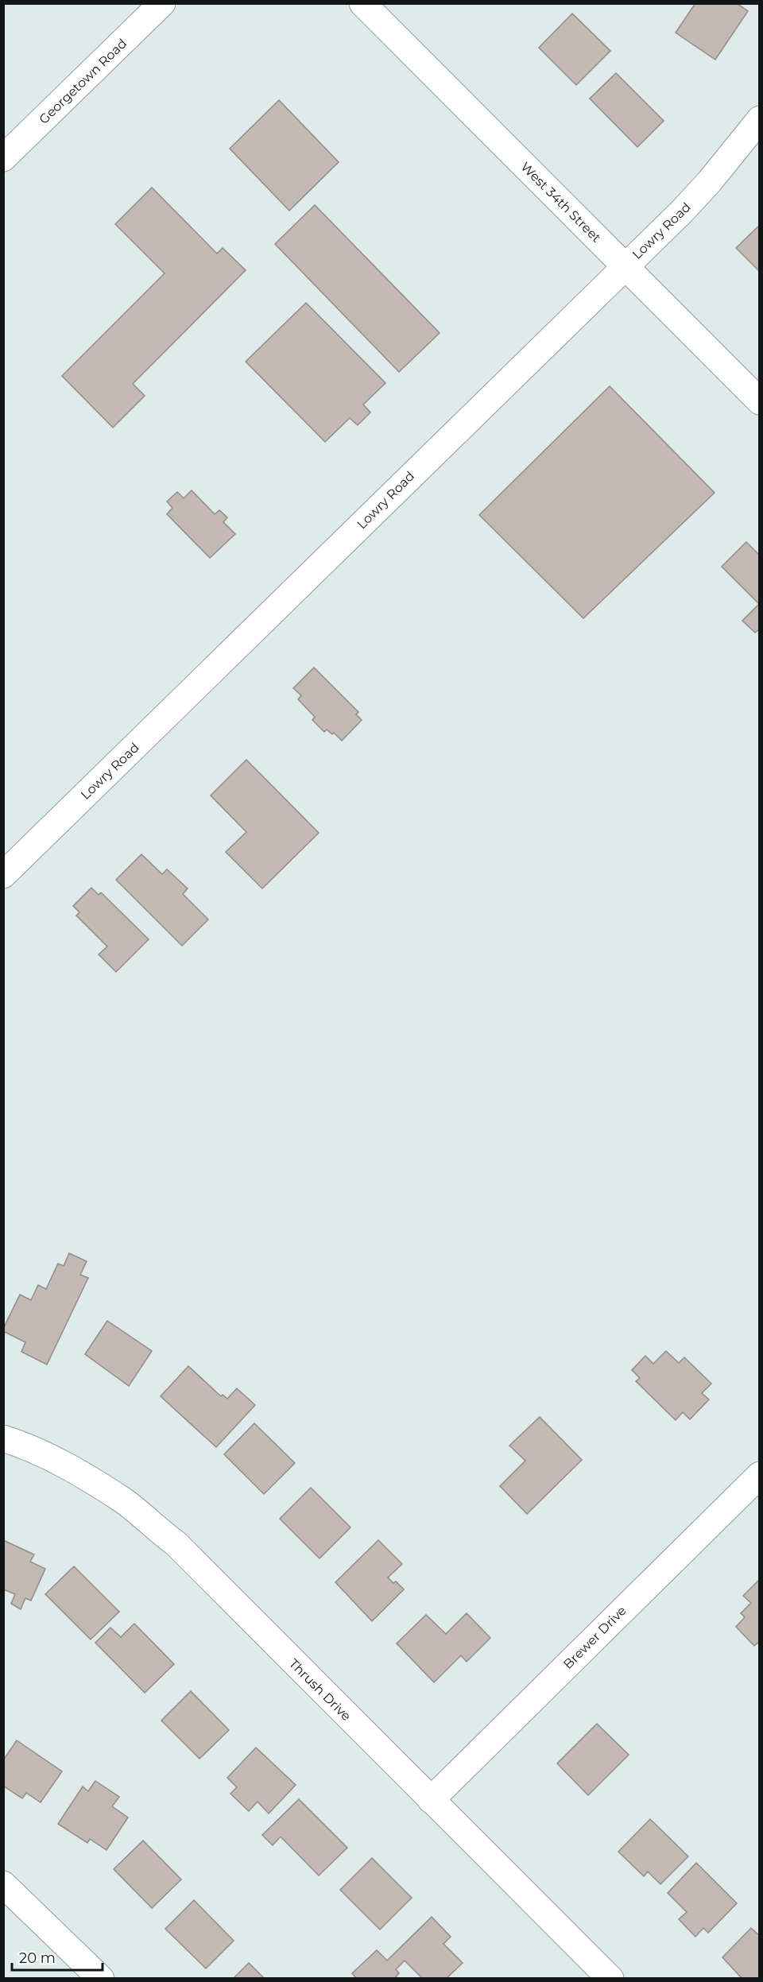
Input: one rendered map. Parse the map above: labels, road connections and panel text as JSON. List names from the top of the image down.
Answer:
{
  "streets": {
    "street": [
      "Georgetown Road",
      "West 34th Street",
      "Lowry Road",
      "Brewer Drive",
      "Thrush Drive"
    ]
  },
  "crossings": [
    ["West 34th Street", "Lowry Road"],
    ["Brewer Drive", "Thrush Drive"]
  ],
  "scale_bar": "20 m"
}
